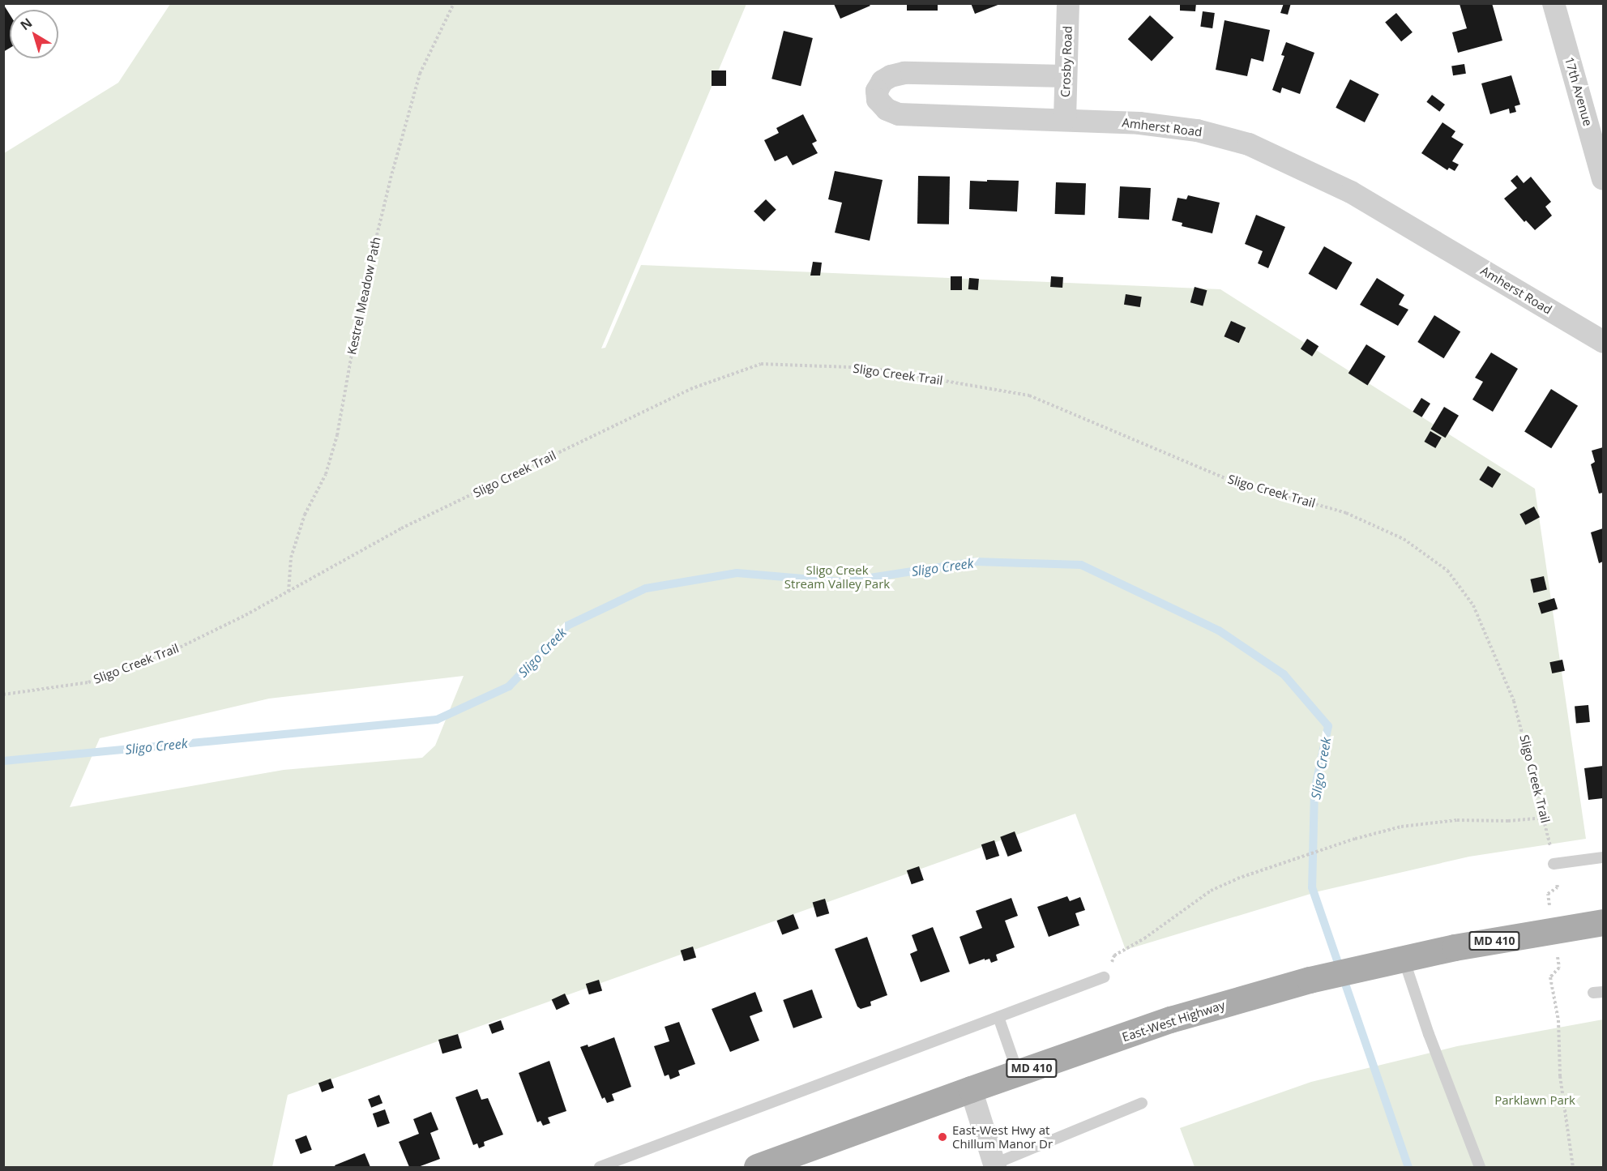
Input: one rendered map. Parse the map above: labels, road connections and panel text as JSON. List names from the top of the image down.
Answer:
{
  "streets": {
    "main road": ["MD 410", "East-West Highway"],
    "street": ["Crosby Road", "17th Avenue", "Amherst Road"],
    "path": ["Kestrel Meadow Path", "Sligo Creek Trail"]
  },
  "crossings": [
    ["Crosby Road", "Amherst Road"],
    ["Kestrel Meadow Path", "Sligo Creek Trail"]
  ],
  "water": ["Sligo Creek"],
  "parks": ["Sligo Creek Stream Valley Park", "Parklawn Park"],
  "places": ["East-West Hwy at Chillum Manor Dr"],
  "north": "top left"
}
